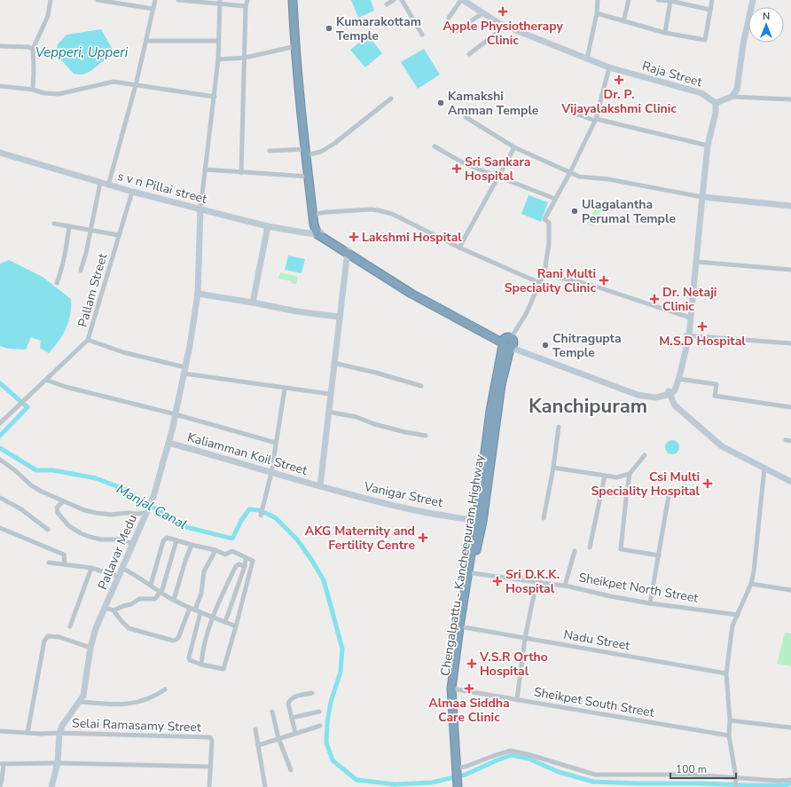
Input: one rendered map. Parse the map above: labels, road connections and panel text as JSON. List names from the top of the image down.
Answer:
{
  "streets": {
    "highway": ["Chengalpattu - Kancheepuram Highway"],
    "street": [
      "Raja Street",
      "s v n Pillai street",
      "Pallam Street",
      "Kaliamman Koil Street",
      "Vanigar Street",
      "Pallavar Medu",
      "Sheikpet North Street",
      "Nadu Street",
      "Sheikpet South Street",
      "Selai Ramasamy Street"
    ]
  },
  "crossings": [
    ["s v n Pillai street", "Pallam Street"],
    ["s v n Pillai street", "Pallavar Medu"],
    ["Kaliamman Koil Street", "Vanigar Street"],
    ["Kaliamman Koil Street", "Pallavar Medu"],
    ["Vanigar Street", "Chengalpattu - Kancheepuram Highway"],
    ["Pallavar Medu", "Selai Ramasamy Street"],
    ["Chengalpattu - Kancheepuram Highway", "Sheikpet North Street"],
    ["Chengalpattu - Kancheepuram Highway", "Nadu Street"]
  ],
  "districts": ["Kanchipuram"],
  "water": ["Vepperi, Upperi", "Manjal Canal"],
  "places": {
    "health": [
      "Apple Physiotherapy Clinic",
      "Dr. P. Vijayalakshmi Clinic",
      "Sri Sankara Hospital",
      "Lakshmi Hospital",
      "Rani Multi Speciality Clinic",
      "Dr. Netaji Clinic",
      "M.S.D Hospital",
      "Csi Multi Speciality Hospital",
      "AKG Maternity and Fertility Centre",
      "Sri D.K.K. Hospital",
      "V.S.R Ortho Hospital",
      "Almaa Siddha Care Clinic"
    ],
    "other": [
      "Kumarakottam Temple",
      "Kamakshi Amman Temple",
      "Ulagalantha Perumal Temple",
      "Chitragupta Temple"
    ]
  },
  "scale_bar": "100 m",
  "north": "top"
}
